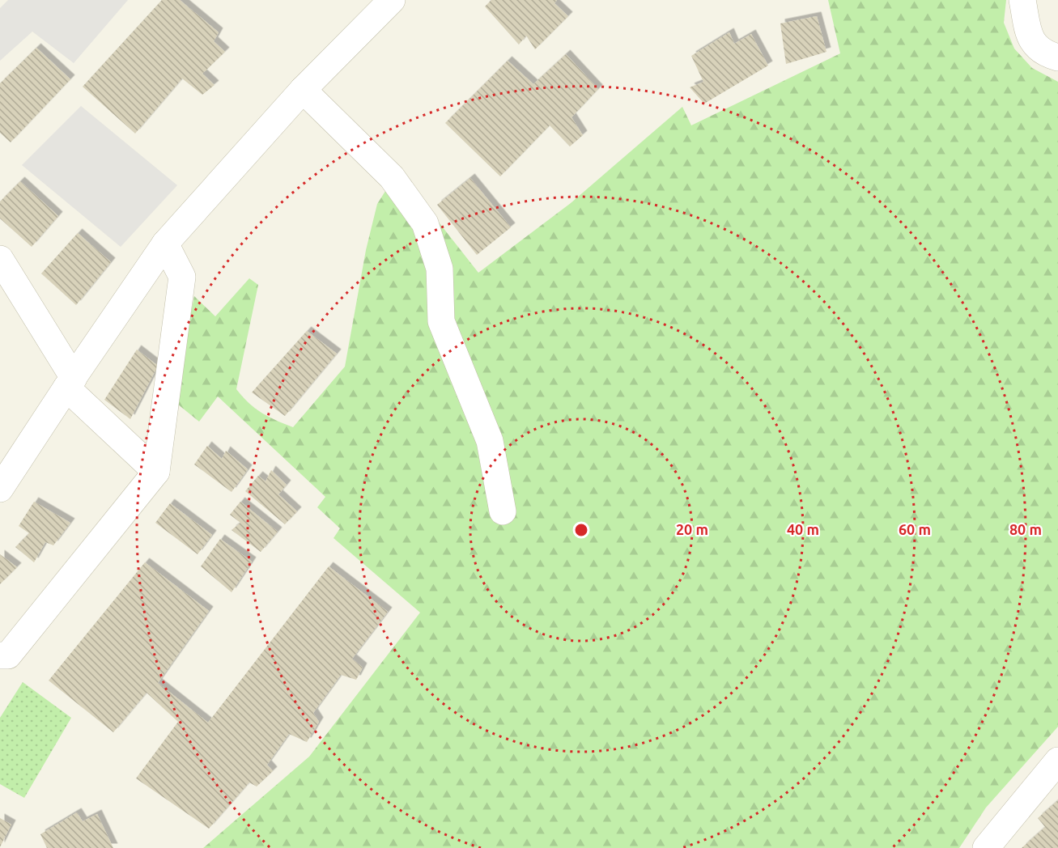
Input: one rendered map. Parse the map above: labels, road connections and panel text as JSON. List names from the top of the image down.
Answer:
{
  "rings": [
    "20 m",
    "40 m",
    "60 m",
    "80 m"
  ]
}
